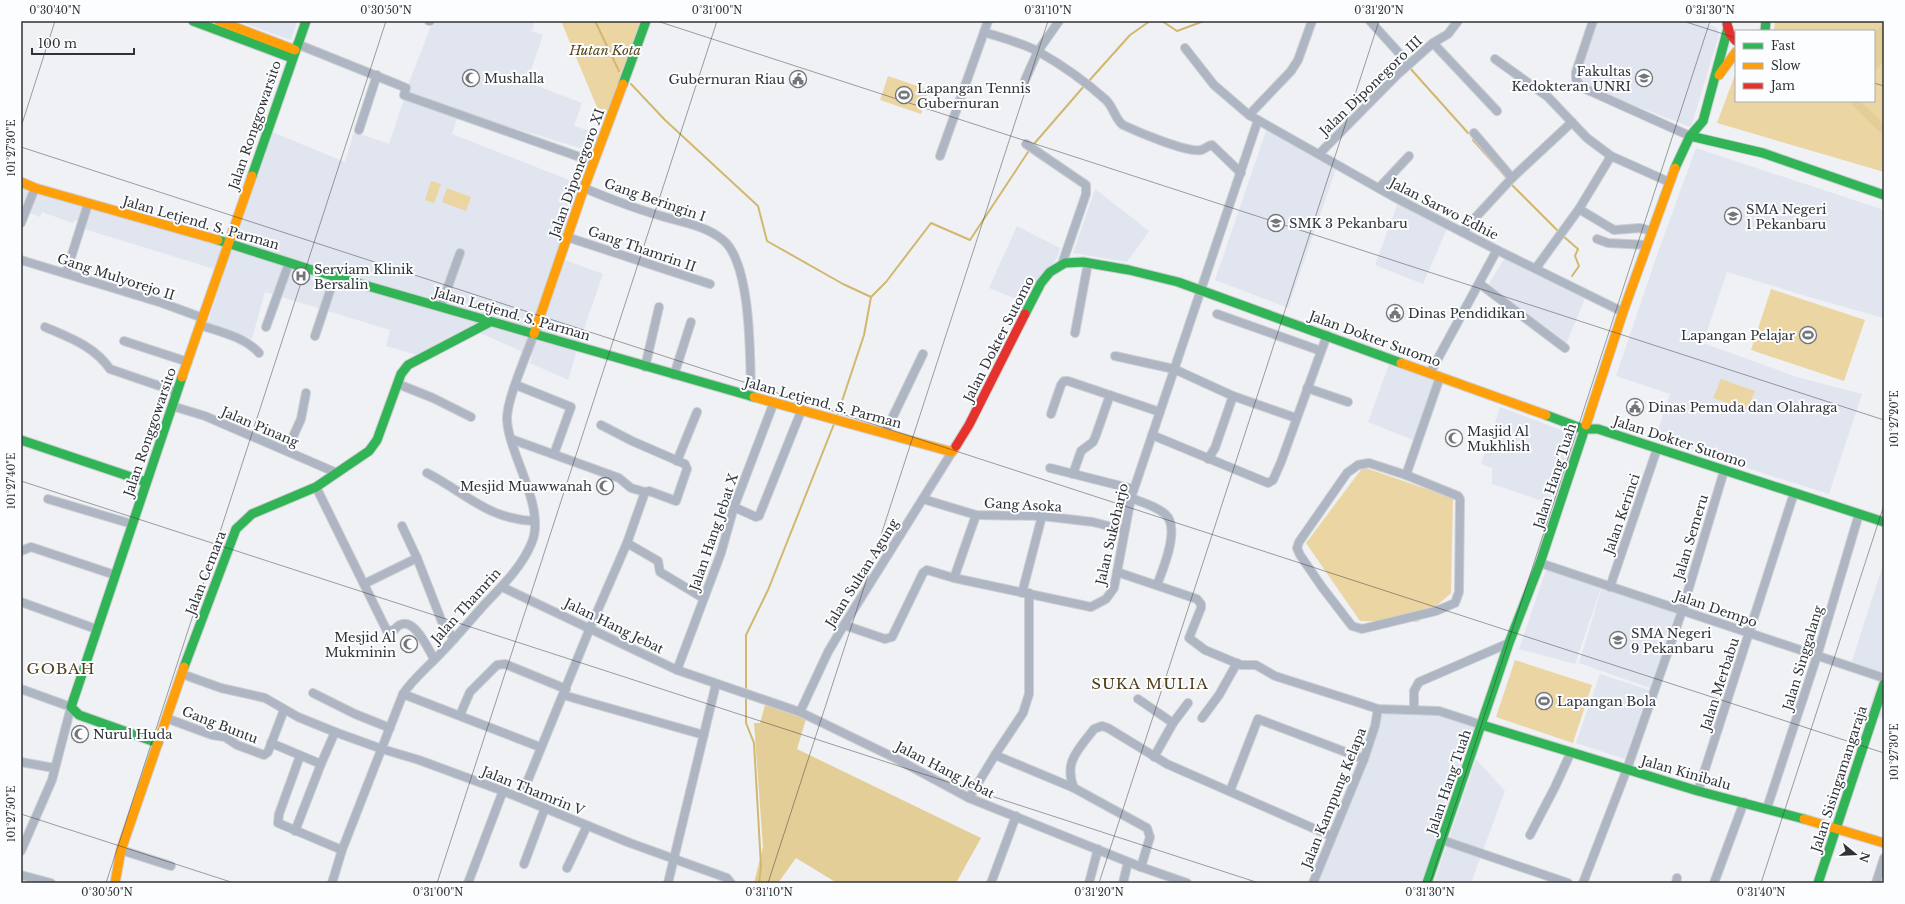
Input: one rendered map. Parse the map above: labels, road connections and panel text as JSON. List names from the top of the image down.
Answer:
{
  "streets": {
    "main road": [
      "Jalan Ronggowarsito",
      "Jalan Diponegoro XI",
      "Jalan Letjend. S. Parman",
      "Jalan Dokter Sutomo",
      "Jalan Hang Tuah",
      "Jalan Cemara",
      "Jalan Kinibalu",
      "Jalan Sisingamangaraja"
    ],
    "street": [
      "Jalan Diponegoro III",
      "Gang Beringin I",
      "Jalan Sarwo Edhie",
      "Gang Thamrin II",
      "Gang Mulyorejo II",
      "Jalan Pinang",
      "Gang Asoka",
      "Jalan Kerinci",
      "Jalan Hang Jebat X",
      "Jalan Sukoharjo",
      "Jalan Semeru",
      "Jalan Sultan Agung",
      "Jalan Thamrin",
      "Jalan Dempo",
      "Jalan Hang Jebat",
      "Jalan Singgalang",
      "Jalan Merbabu",
      "Gang Buntu",
      "Jalan Thamrin V",
      "Jalan Kampung Kelapa"
    ]
  },
  "crossings": [
    ["Jalan Diponegoro III", "Jalan Sarwo Edhie"],
    ["Jalan Ronggowarsito", "Jalan Letjend. S. Parman"],
    ["Jalan Ronggowarsito", "Gang Mulyorejo II"],
    ["Jalan Ronggowarsito", "Jalan Pinang"],
    ["Jalan Diponegoro XI", "Gang Beringin I"],
    ["Jalan Diponegoro XI", "Jalan Letjend. S. Parman"],
    ["Jalan Diponegoro XI", "Gang Thamrin II"],
    ["Jalan Diponegoro XI", "Jalan Thamrin"],
    ["Gang Beringin I", "Jalan Letjend. S. Parman"],
    ["Jalan Sarwo Edhie", "Jalan Hang Tuah"],
    ["Jalan Letjend. S. Parman", "Jalan Dokter Sutomo"],
    ["Jalan Letjend. S. Parman", "Jalan Hang Jebat X"],
    ["Jalan Letjend. S. Parman", "Jalan Cemara"],
    ["Jalan Letjend. S. Parman", "Jalan Sultan Agung"],
    ["Jalan Letjend. S. Parman", "Jalan Thamrin"],
    ["Jalan Dokter Sutomo", "Jalan Hang Tuah"],
    ["Jalan Dokter Sutomo", "Jalan Kerinci"],
    ["Jalan Dokter Sutomo", "Jalan Sukoharjo"],
    ["Jalan Dokter Sutomo", "Jalan Semeru"],
    ["Jalan Dokter Sutomo", "Jalan Sultan Agung"],
    ["Jalan Dokter Sutomo", "Jalan Singgalang"],
    ["Jalan Dokter Sutomo", "Jalan Merbabu"],
    ["Jalan Pinang", "Jalan Cemara"],
    ["Jalan Hang Tuah", "Jalan Dempo"],
    ["Jalan Hang Tuah", "Jalan Kinibalu"],
    ["Gang Asoka", "Jalan Sukoharjo"],
    ["Gang Asoka", "Jalan Sultan Agung"],
    ["Jalan Kerinci", "Jalan Dempo"],
    ["Jalan Hang Jebat X", "Jalan Hang Jebat"],
    ["Jalan Sukoharjo", "Jalan Sultan Agung"],
    ["Jalan Semeru", "Jalan Dempo"],
    ["Jalan Semeru", "Jalan Kinibalu"],
    ["Jalan Cemara", "Gang Buntu"],
    ["Jalan Cemara", "Jalan Thamrin V"],
    ["Jalan Sultan Agung", "Jalan Hang Jebat"],
    ["Jalan Thamrin", "Jalan Hang Jebat"],
    ["Jalan Thamrin", "Jalan Thamrin V"],
    ["Jalan Dempo", "Jalan Singgalang"],
    ["Jalan Dempo", "Jalan Merbabu"],
    ["Jalan Singgalang", "Jalan Kinibalu"],
    ["Jalan Merbabu", "Jalan Kinibalu"],
    ["Gang Buntu", "Jalan Thamrin V"],
    ["Jalan Kinibalu", "Jalan Sisingamangaraja"]
  ],
  "districts": ["GOBAH", "SUKA MULIA"],
  "parks": ["Hutan Kota"],
  "places": {
    "mosque": [
      "Mushalla",
      "Masjid Al Mukhlish",
      "Mesjid Muawwanah",
      "Mesjid Al Mukminin",
      "Nurul Huda"
    ],
    "school or university": [
      "Fakultas Kedokteran UNRI",
      "SMA Negeri 1 Pekanbaru",
      "SMK 3 Pekanbaru",
      "SMA Negeri 9 Pekanbaru"
    ],
    "public building": ["Gubernuran Riau", "Dinas Pendidikan", "Dinas Pemuda dan Olahraga"],
    "sports": ["Lapangan Tennis Gubernuran", "Lapangan Pelajar", "Lapangan Bola"],
    "hospital": ["Serviam Klinik Bersalin"]
  },
  "legend": ["Fast", "Slow", "Jam"],
  "scale_bar": "100 m",
  "north": "right",
  "coordinates": [
    "0°30'40\"N",
    "0°30'50\"N",
    "0°31'00\"N",
    "0°31'10\"N",
    "0°31'20\"N",
    "0°31'30\"N",
    "101°27'30\"E",
    "101°27'20\"E",
    "101°27'40\"E",
    "101°27'50\"E",
    "0°31'40\"N"
  ]
}
